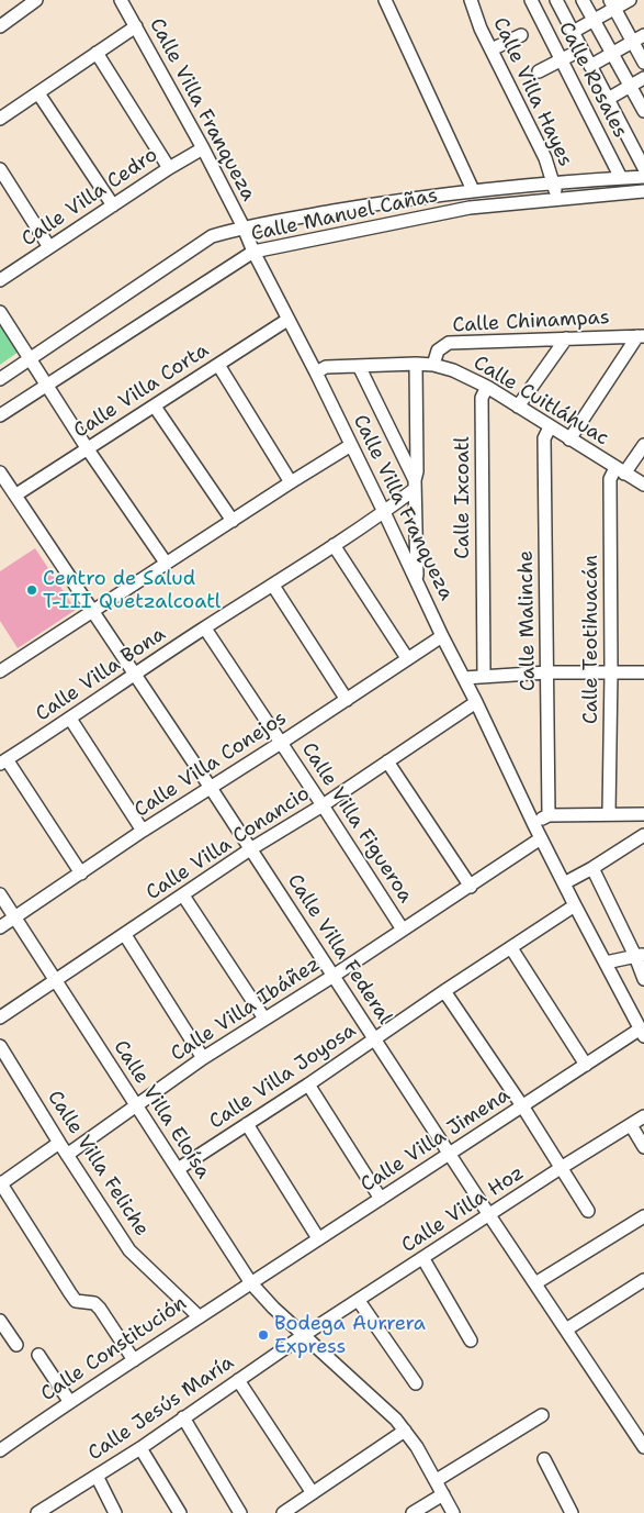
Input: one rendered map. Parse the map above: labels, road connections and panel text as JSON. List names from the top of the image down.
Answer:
{
  "streets": {
    "street": [
      "Calle Rosales",
      "Calle Villa Hayes",
      "Calle Villa Franqueza",
      "Calle Villa Cedro",
      "Calle Manuel Cañas",
      "Calle Chinampas",
      "Calle Villa Corta",
      "Calle Cuitláhuac",
      "Calle Ixcoatl",
      "Calle Malinche",
      "Calle Teotihuacán",
      "Calle Villa Bona",
      "Calle Villa Conejos",
      "Calle Villa Figueroa",
      "Calle Villa Conancio",
      "Calle Villa Federal",
      "Calle Villa Ibáñez",
      "Calle Villa Joyosa",
      "Calle Villa Eloísa",
      "Calle Villa Jimena",
      "Calle Villa Feliche",
      "Calle Villa Hoz",
      "Calle Constitución",
      "Calle Jesús María"
    ]
  },
  "crossings": [
    ["Calle Rosales", "Calle Manuel Cañas"],
    ["Calle Villa Hayes", "Calle Manuel Cañas"],
    ["Calle Villa Franqueza", "Calle Villa Cedro"],
    ["Calle Villa Franqueza", "Calle Manuel Cañas"],
    ["Calle Villa Franqueza", "Calle Villa Corta"],
    ["Calle Villa Franqueza", "Calle Cuitláhuac"],
    ["Calle Villa Franqueza", "Calle Villa Bona"],
    ["Calle Villa Franqueza", "Calle Villa Conejos"],
    ["Calle Villa Franqueza", "Calle Villa Conancio"],
    ["Calle Villa Franqueza", "Calle Villa Ibáñez"],
    ["Calle Villa Franqueza", "Calle Villa Joyosa"],
    ["Calle Villa Franqueza", "Calle Villa Jimena"],
    ["Calle Chinampas", "Calle Cuitláhuac"],
    ["Calle Villa Corta", "Calle Villa Federal"],
    ["Calle Cuitláhuac", "Calle Ixcoatl"],
    ["Calle Cuitláhuac", "Calle Malinche"],
    ["Calle Cuitláhuac", "Calle Teotihuacán"],
    ["Calle Villa Bona", "Calle Villa Figueroa"],
    ["Calle Villa Bona", "Calle Villa Federal"],
    ["Calle Villa Conejos", "Calle Villa Figueroa"],
    ["Calle Villa Conejos", "Calle Villa Federal"],
    ["Calle Villa Conejos", "Calle Villa Eloísa"],
    ["Calle Villa Figueroa", "Calle Villa Conancio"],
    ["Calle Villa Figueroa", "Calle Villa Ibáñez"],
    ["Calle Villa Conancio", "Calle Villa Federal"],
    ["Calle Villa Conancio", "Calle Villa Eloísa"],
    ["Calle Villa Federal", "Calle Villa Ibáñez"],
    ["Calle Villa Federal", "Calle Villa Joyosa"],
    ["Calle Villa Federal", "Calle Villa Jimena"],
    ["Calle Villa Federal", "Calle Villa Hoz"],
    ["Calle Villa Ibáñez", "Calle Villa Eloísa"],
    ["Calle Villa Ibáñez", "Calle Villa Feliche"],
    ["Calle Villa Joyosa", "Calle Villa Eloísa"],
    ["Calle Villa Eloísa", "Calle Villa Jimena"],
    ["Calle Villa Eloísa", "Calle Villa Hoz"],
    ["Calle Villa Eloísa", "Calle Constitución"],
    ["Calle Villa Eloísa", "Calle Jesús María"],
    ["Calle Villa Jimena", "Calle Constitución"],
    ["Calle Villa Feliche", "Calle Constitución"],
    ["Calle Villa Hoz", "Calle Jesús María"]
  ],
  "places": ["Centro de Salud T-III Quetzalcoatl", "Bodega Aurrera Express"]
}
